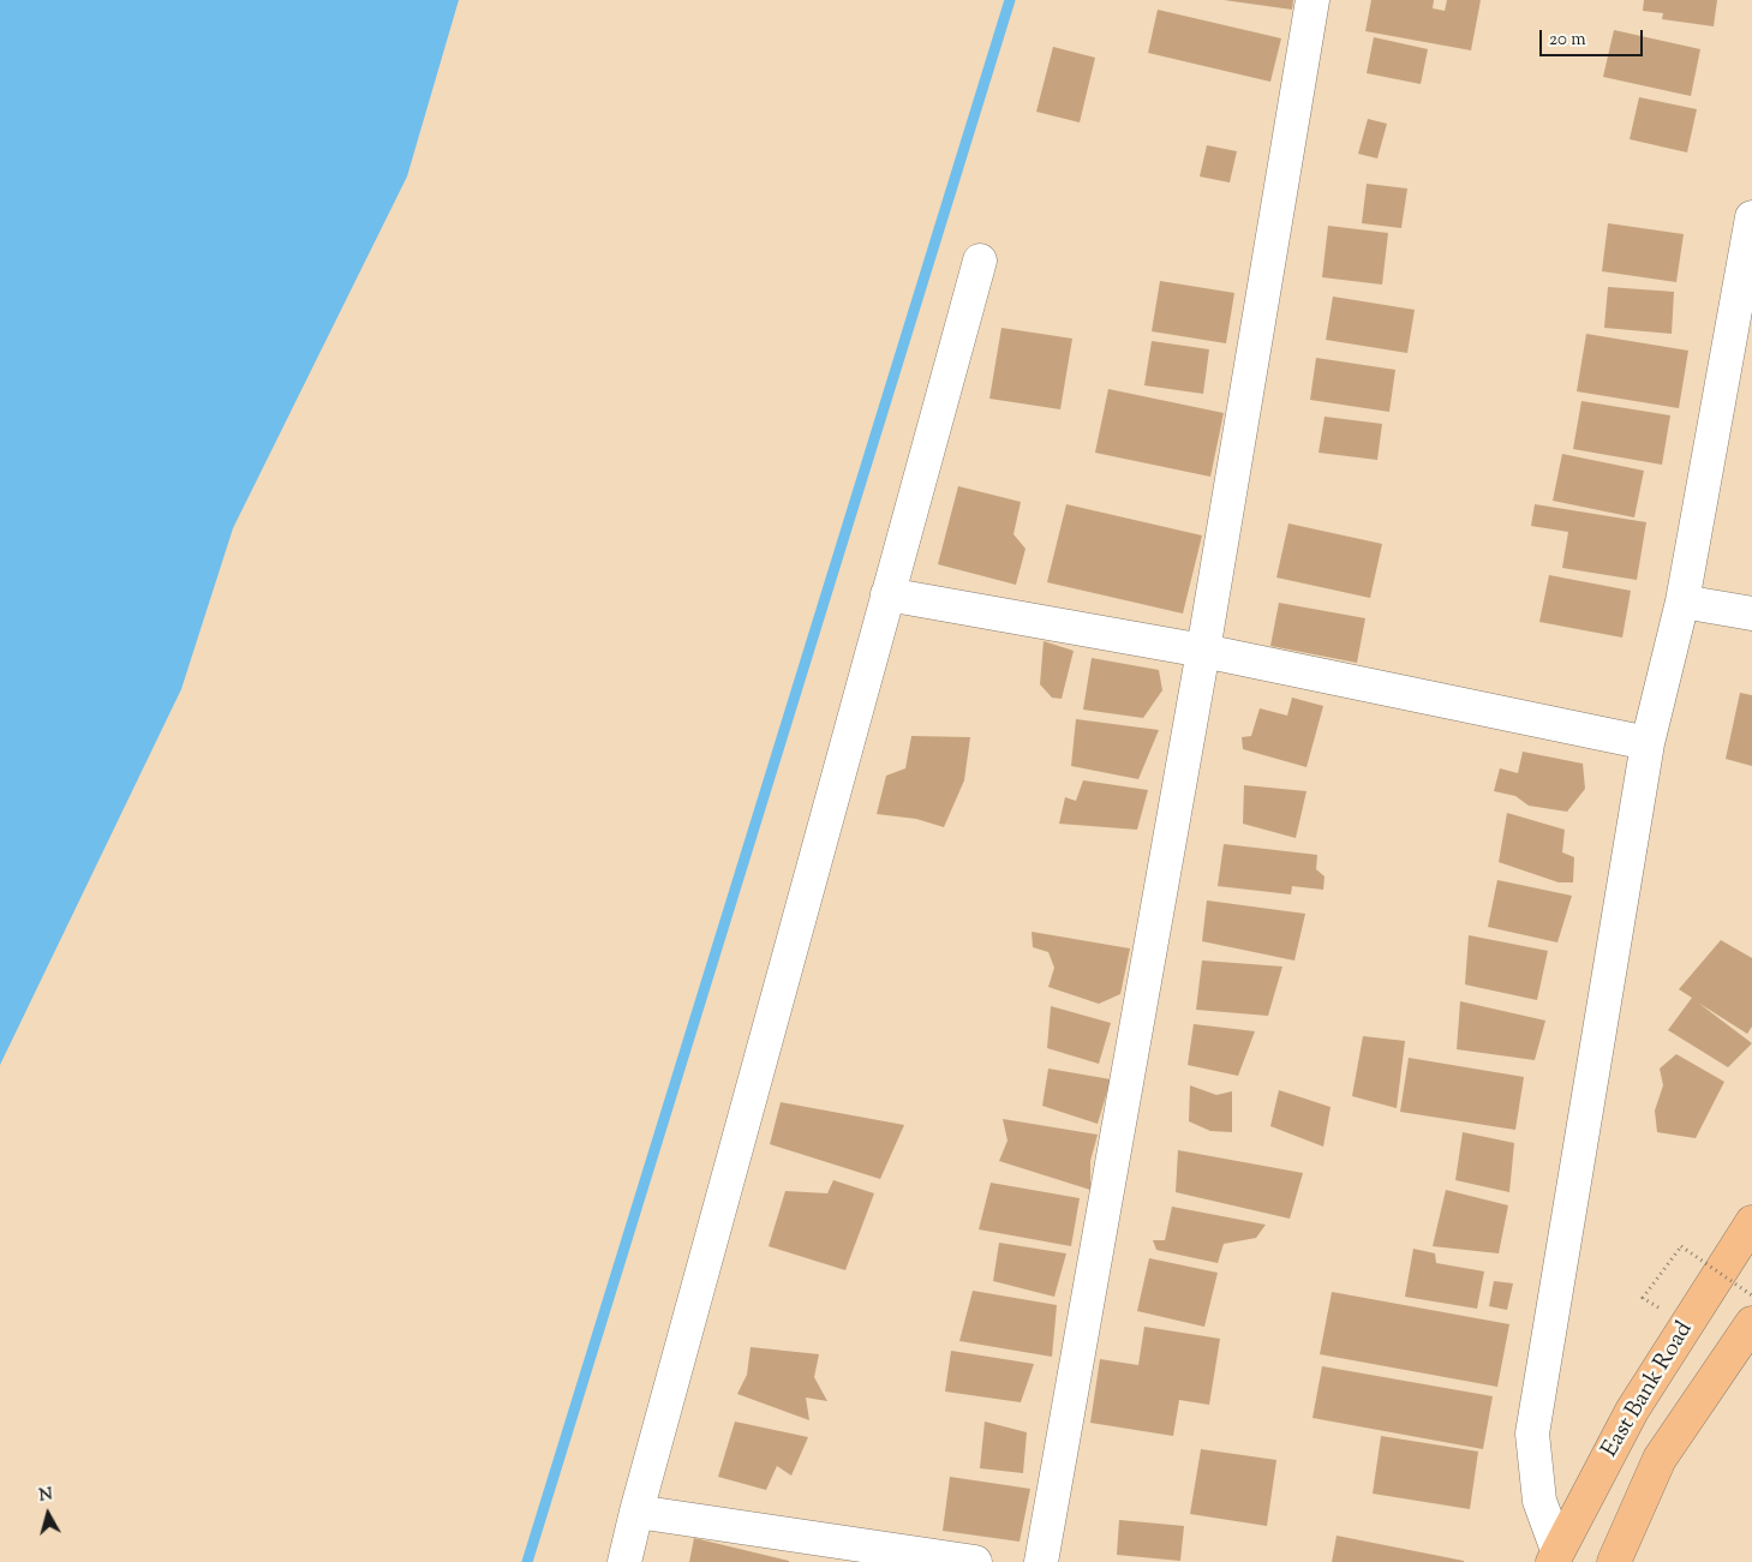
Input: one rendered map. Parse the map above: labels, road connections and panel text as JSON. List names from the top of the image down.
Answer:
{
  "streets": {
    "main road": ["East Bank Road"]
  },
  "scale_bar": "20 m",
  "north": "top"
}
